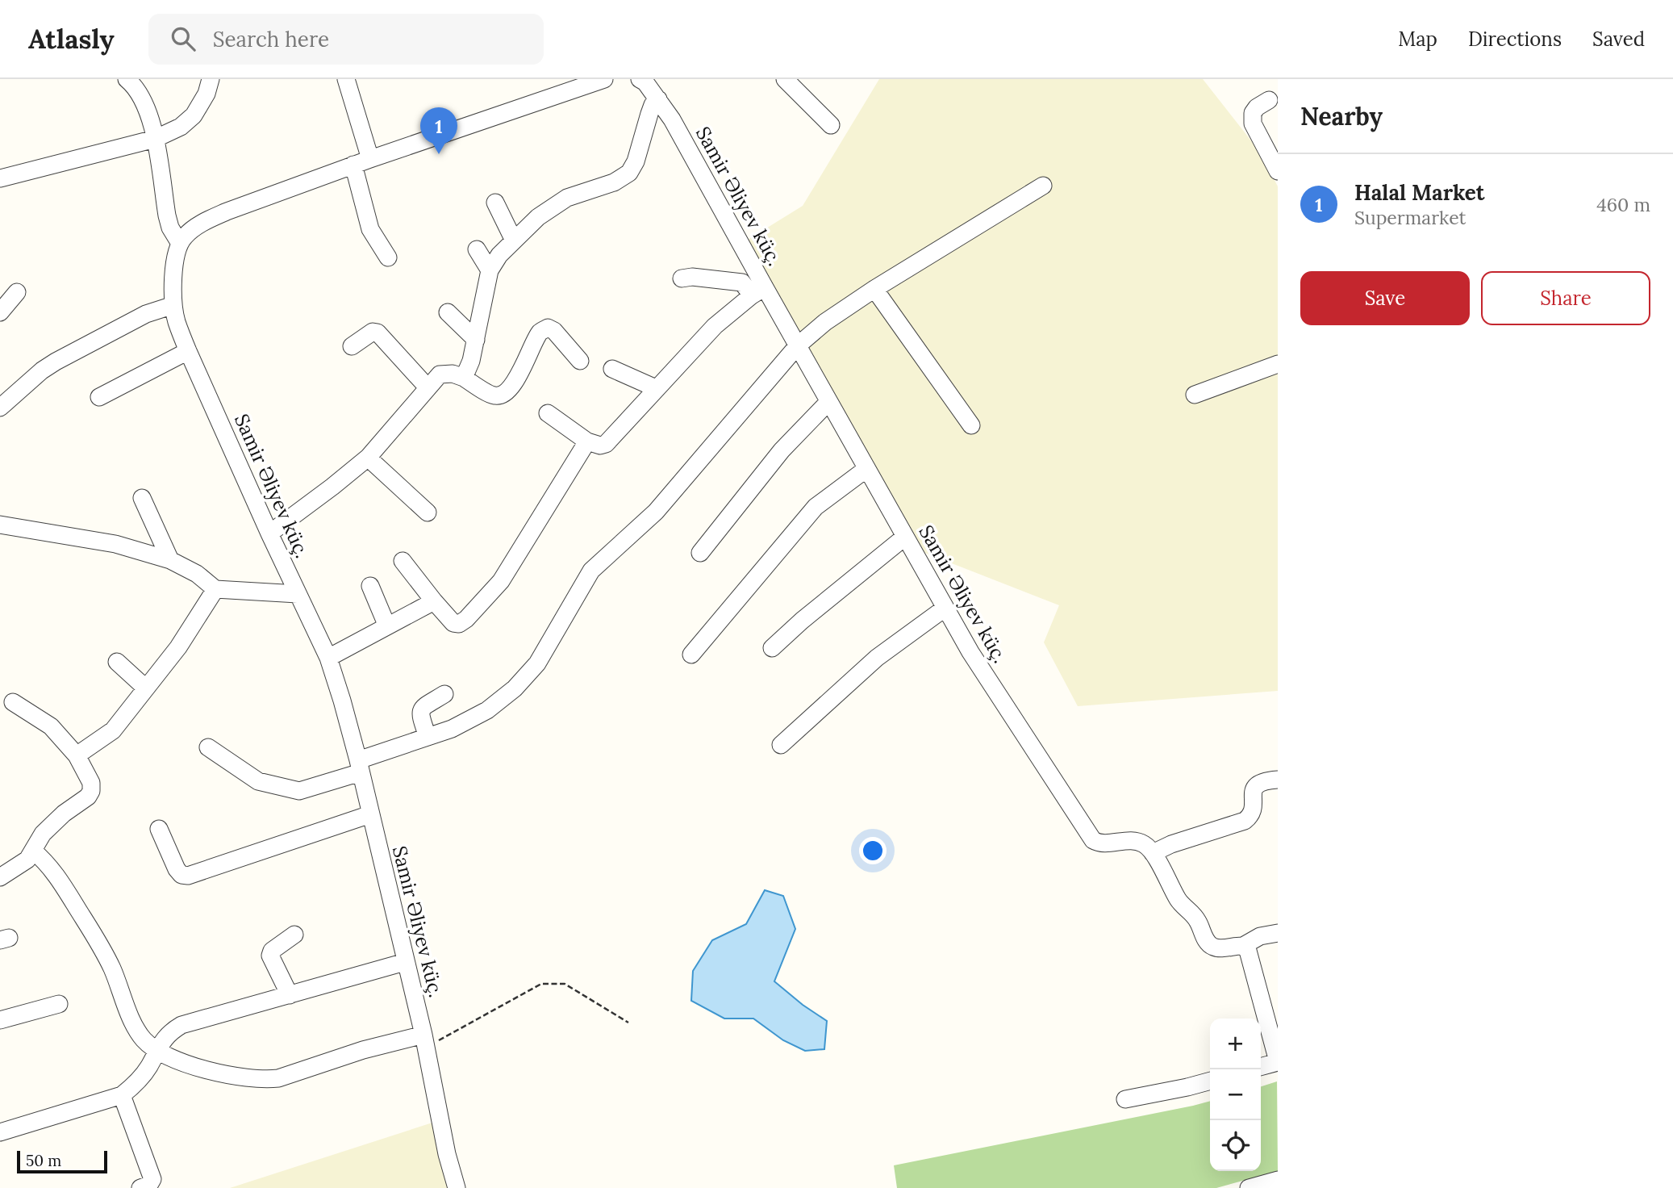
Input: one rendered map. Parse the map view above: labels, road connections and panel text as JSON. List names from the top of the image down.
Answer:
{
  "streets": {
    "street": ["Samir Əliyev küç."]
  },
  "scale_bar": "50 m",
  "page": {
    "header": "Atlasly",
    "search": "Search here",
    "nav": ["Map", "Directions", "Saved"],
    "heading": "Nearby",
    "pins": "1",
    "list": [
      {
        "mark": "1",
        "name": "Halal Market",
        "note": "Supermarket",
        "value": "460 m"
      }
    ],
    "buttons": ["Save", "Share"],
    "map_buttons": ["+", "−"],
    "scale": "50 m"
  }
}
